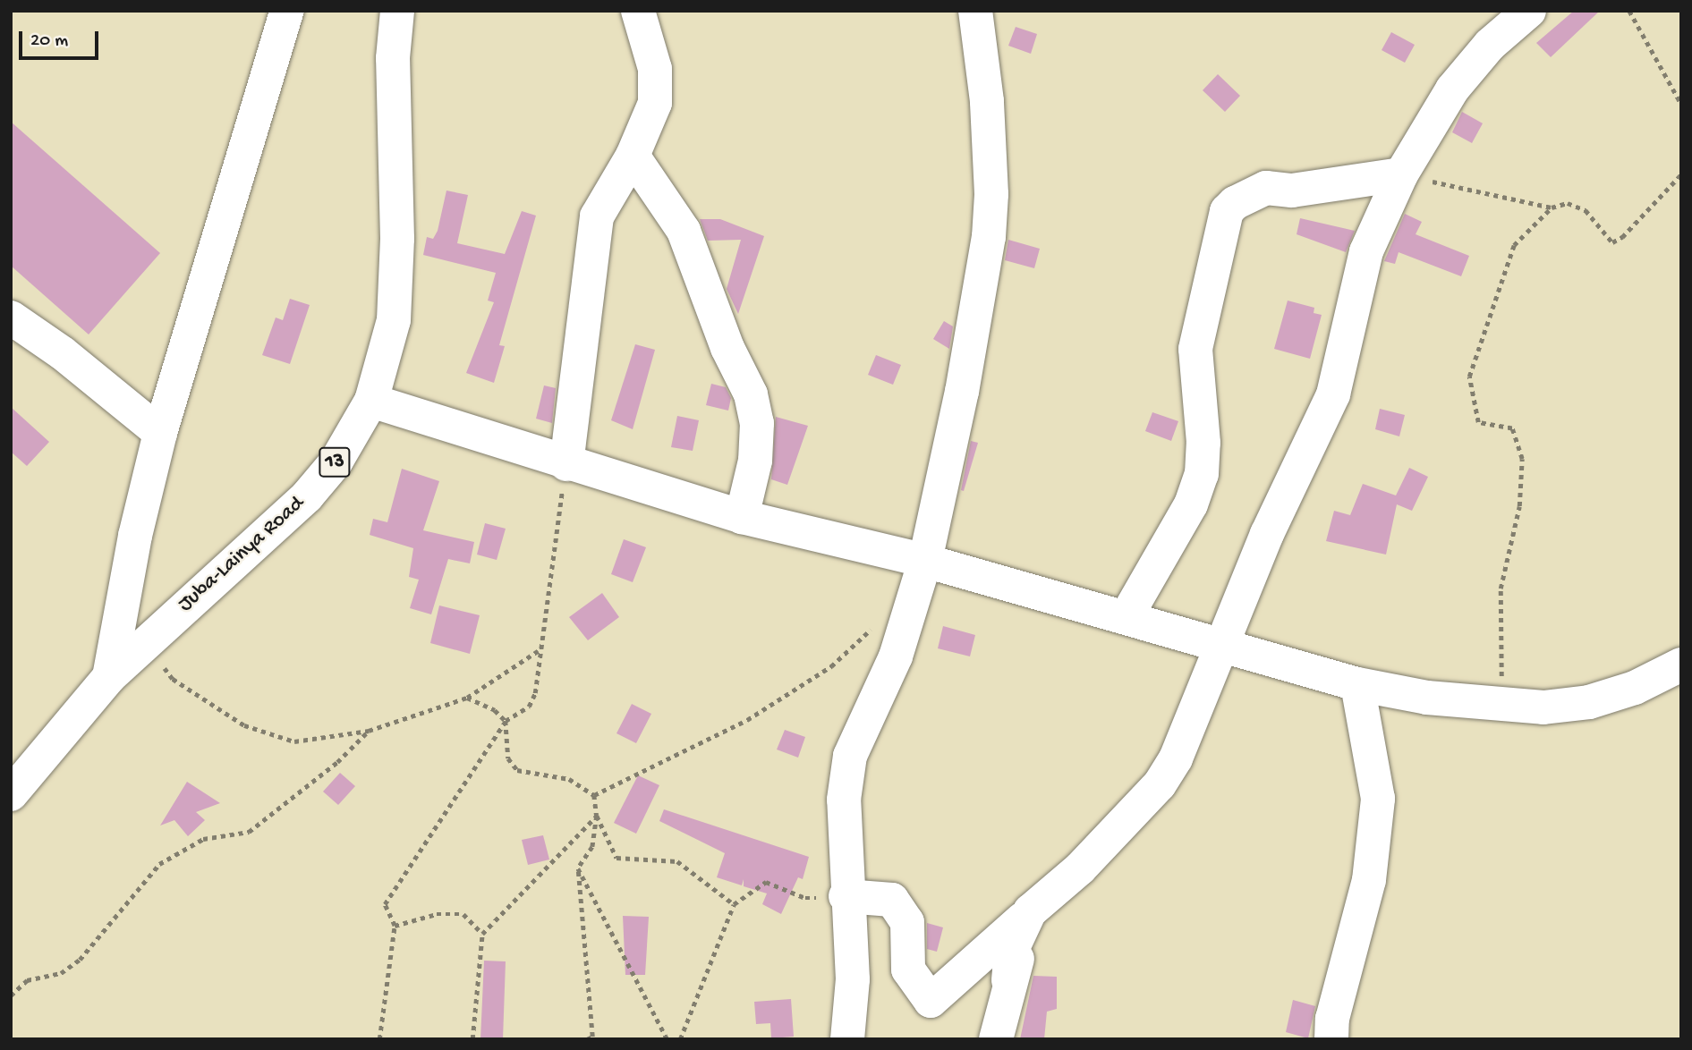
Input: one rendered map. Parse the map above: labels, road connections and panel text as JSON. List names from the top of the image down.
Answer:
{
  "streets": {
    "street": ["13", "Juba-Lainya Road"]
  },
  "scale_bar": "20 m"
}
